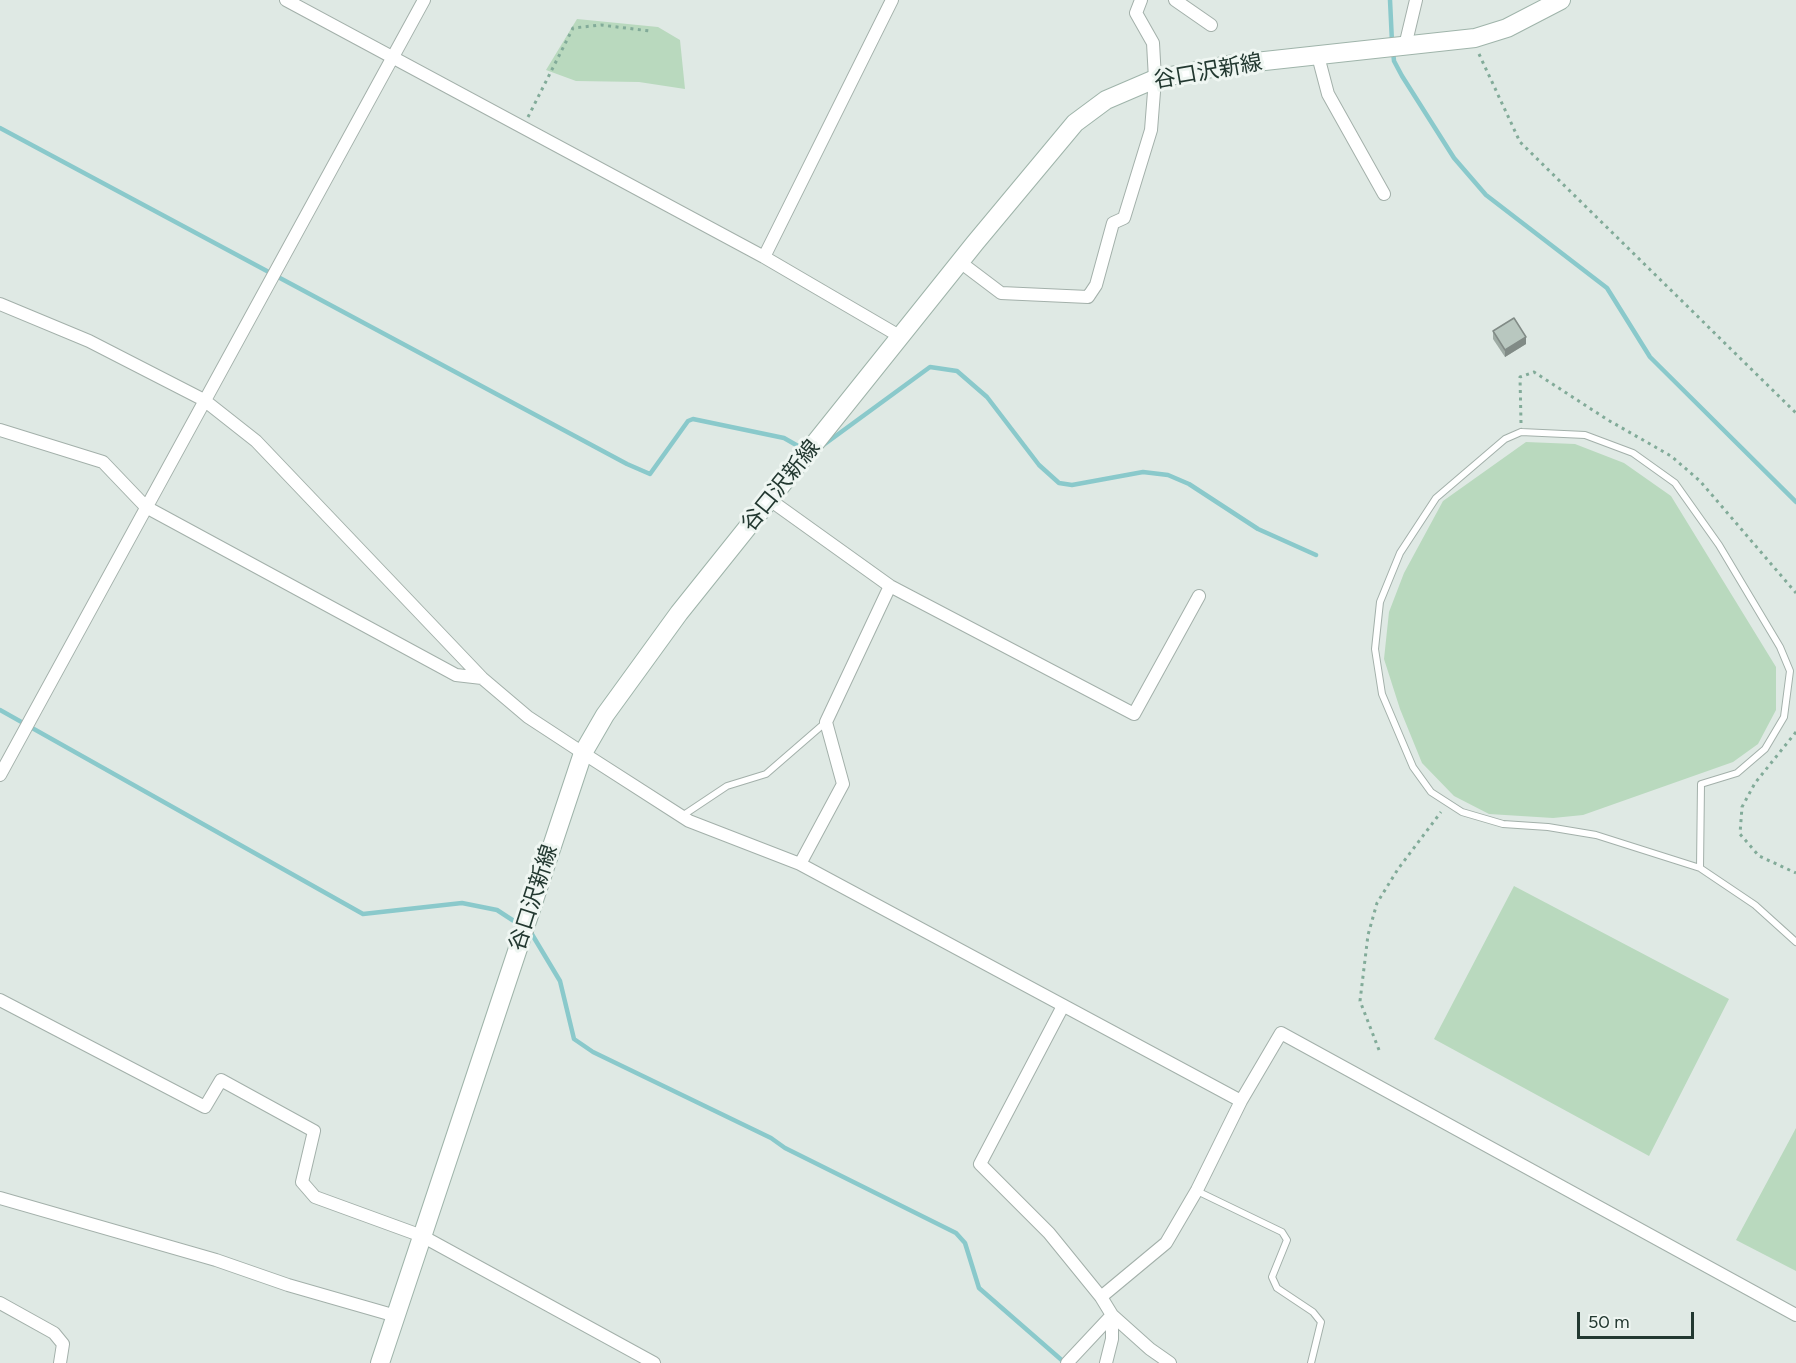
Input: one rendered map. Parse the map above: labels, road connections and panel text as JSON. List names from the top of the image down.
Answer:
{
  "streets": {
    "main road": ["谷口沢新線"]
  },
  "scale_bar": "50 m"
}
